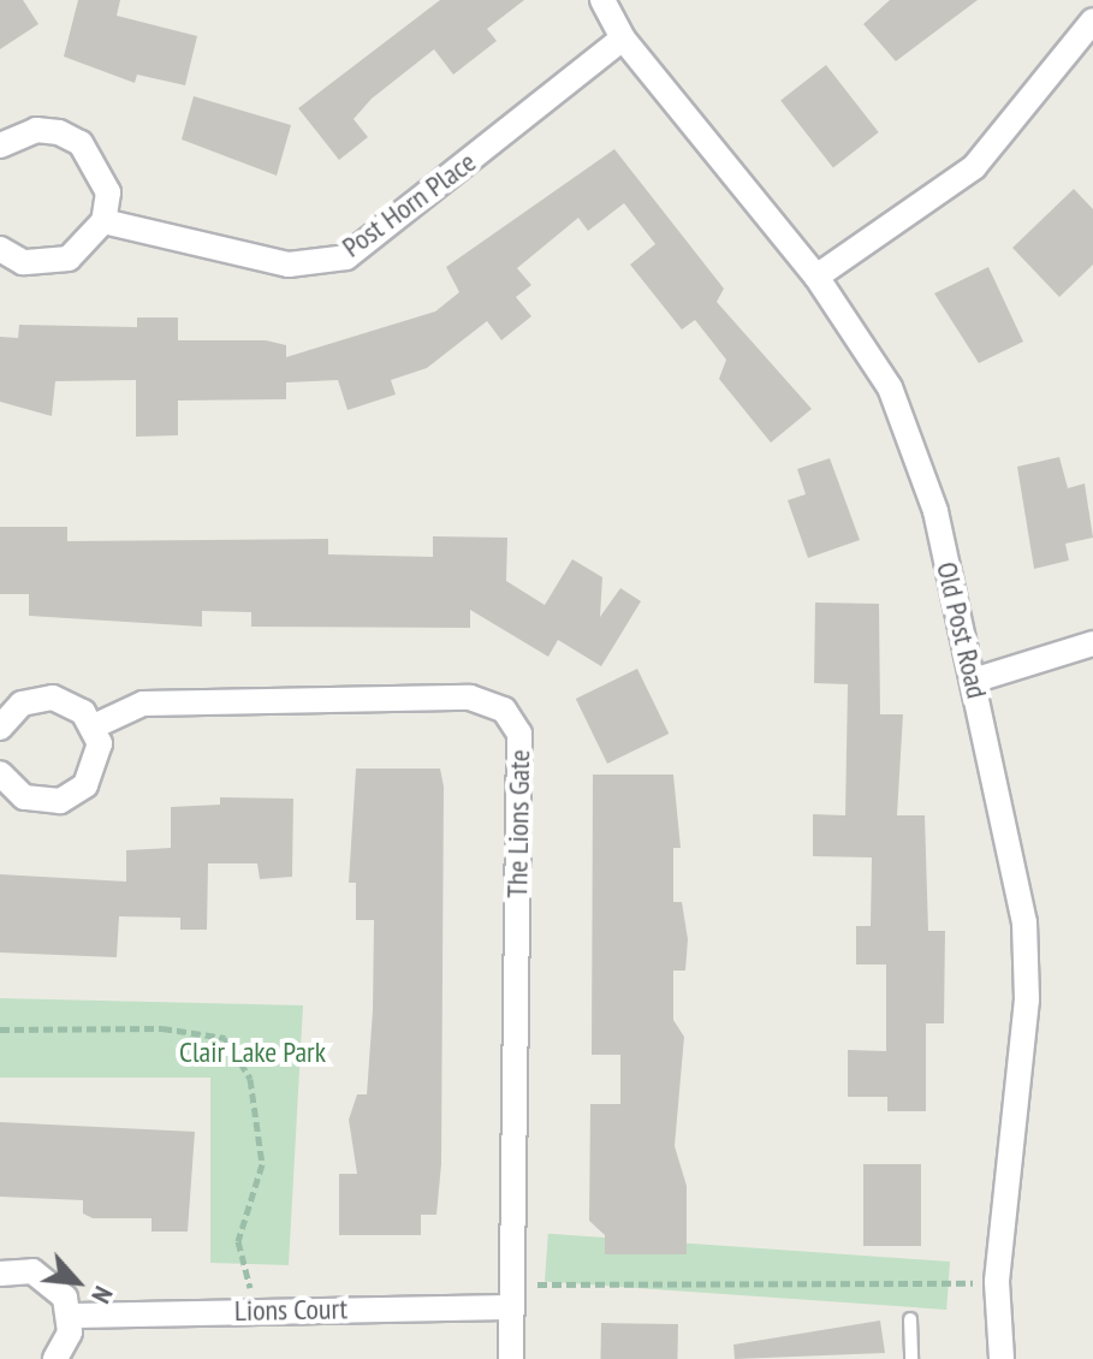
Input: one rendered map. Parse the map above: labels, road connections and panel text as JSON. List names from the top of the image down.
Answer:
{
  "streets": {
    "street": [
      "Post Horn Place",
      "Old Post Road",
      "The Lions Gate",
      "Lions Court"
    ]
  },
  "crossings": [
    ["Post Horn Place", "Old Post Road"],
    ["The Lions Gate", "Lions Court"]
  ],
  "parks": ["Clair Lake Park"],
  "north": "bottom right"
}
